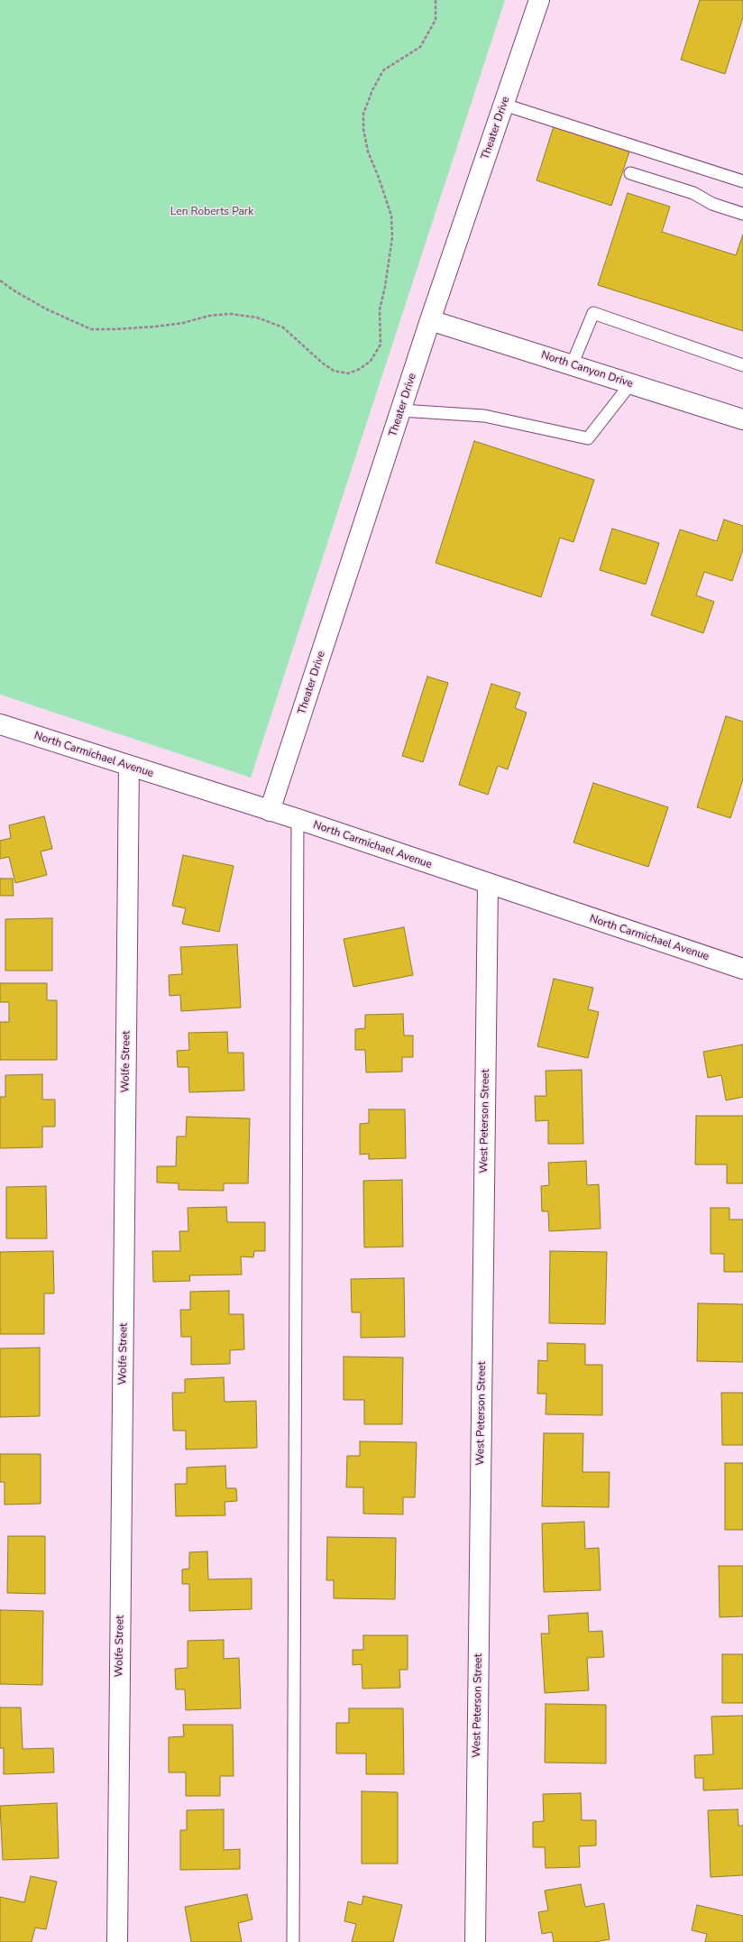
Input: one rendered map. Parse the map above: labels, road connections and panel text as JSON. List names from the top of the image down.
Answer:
{
  "streets": {
    "street": [
      "Theater Drive",
      "North Canyon Drive",
      "North Carmichael Avenue",
      "Wolfe Street",
      "West Peterson Street"
    ]
  },
  "crossings": [
    ["Theater Drive", "North Canyon Drive"],
    ["Theater Drive", "North Carmichael Avenue"],
    ["North Carmichael Avenue", "Wolfe Street"],
    ["North Carmichael Avenue", "West Peterson Street"]
  ],
  "parks": ["Len Roberts Park"]
}
